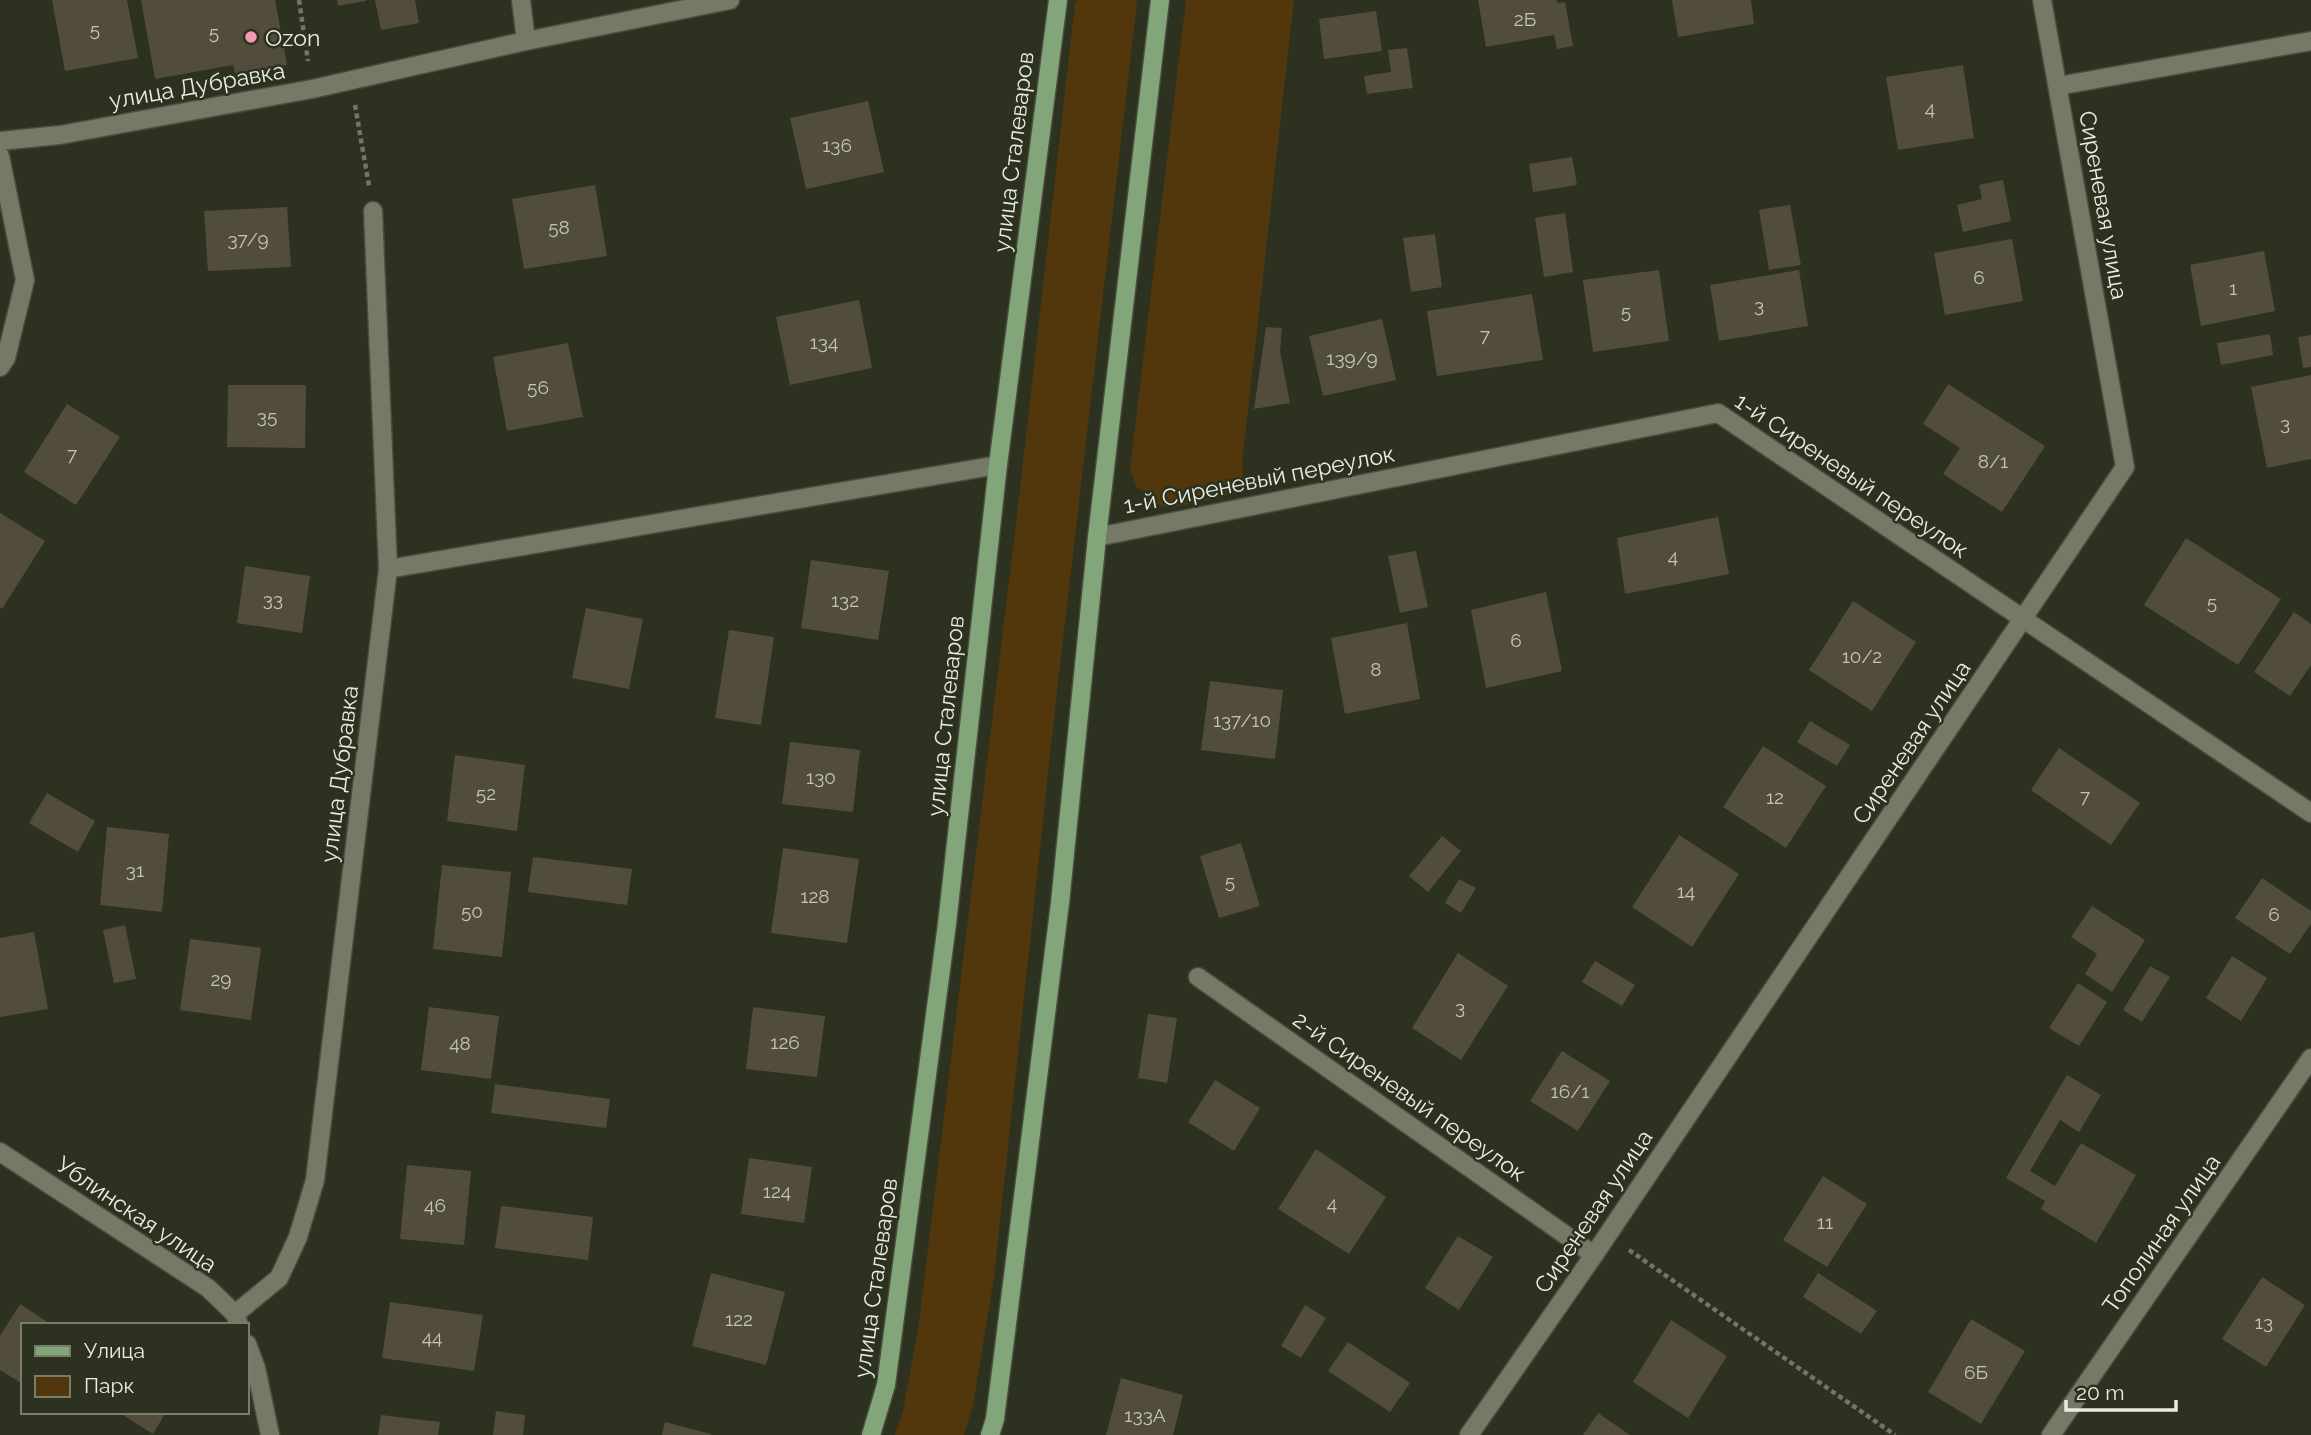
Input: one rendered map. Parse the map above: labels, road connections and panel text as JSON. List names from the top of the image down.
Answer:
{
  "streets": {
    "main road": ["улица Сталеваров"],
    "street": [
      "улица Дубравка",
      "Сиреневая улица",
      "1-й Сиреневый переулок",
      "2-й Сиреневый переулок",
      "Ублинская улица",
      "Тополиная улица"
    ]
  },
  "crossings": [
    ["улица Дубравка", "Ублинская улица"],
    ["Сиреневая улица", "1-й Сиреневый переулок"],
    ["Сиреневая улица", "2-й Сиреневый переулок"]
  ],
  "places": ["Ozon"],
  "house_numbers": [
    "2Б",
    "5",
    "5",
    "4",
    "136",
    "58",
    "37/9",
    "6",
    "1",
    "3",
    "5",
    "7",
    "134",
    "139/9",
    "56",
    "35",
    "3",
    "7",
    "8/1",
    "4",
    "33",
    "132",
    "5",
    "6",
    "10/2",
    "8",
    "137/10",
    "130",
    "52",
    "7",
    "12",
    "31",
    "5",
    "14",
    "128",
    "50",
    "6",
    "29",
    "3",
    "126",
    "48",
    "16/1",
    "124",
    "4",
    "46",
    "11",
    "122",
    "13",
    "44",
    "6Б",
    "133А"
  ],
  "legend": ["Улица", "Парк"],
  "scale_bar": "20 m"
}
